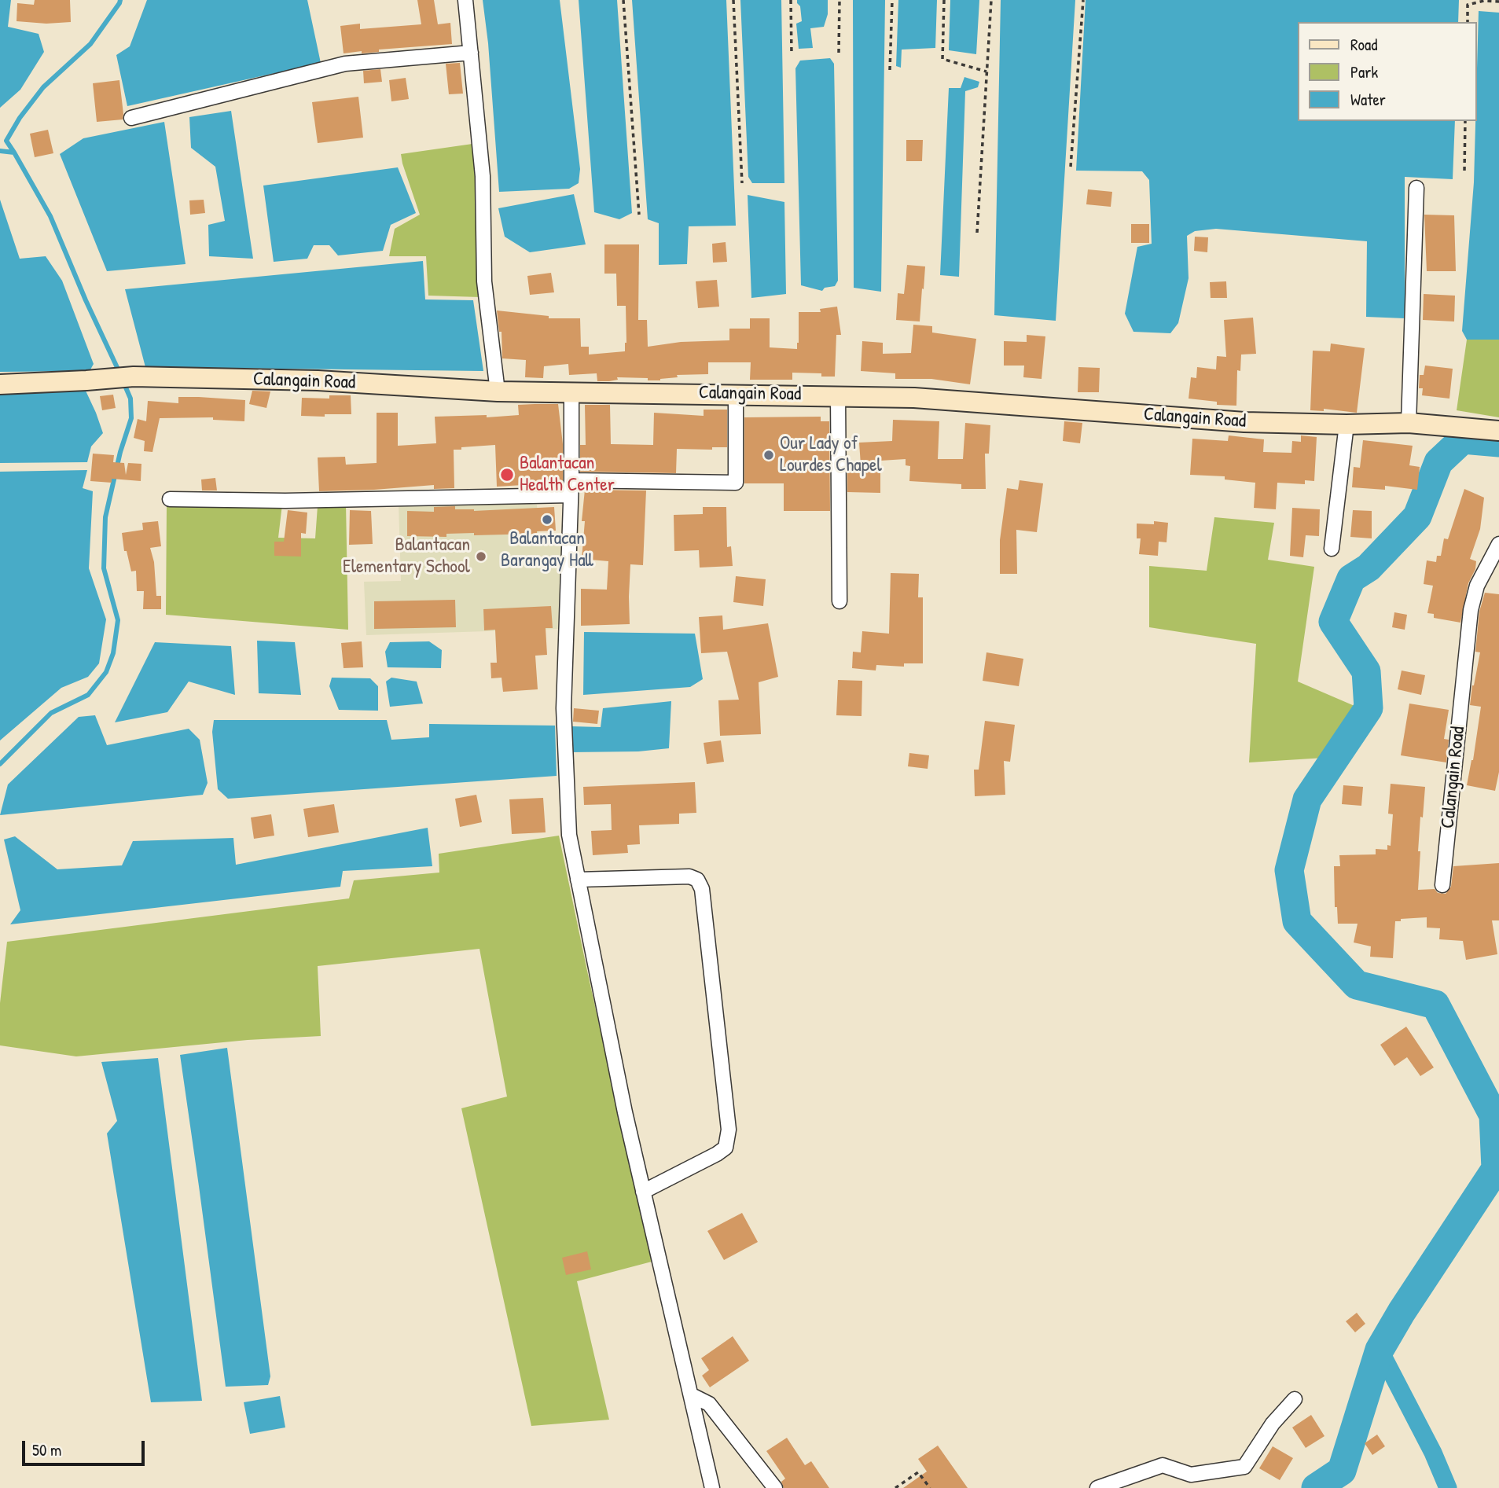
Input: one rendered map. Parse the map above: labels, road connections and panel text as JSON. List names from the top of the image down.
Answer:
{
  "streets": {
    "street": ["Calangain Road"]
  },
  "places": [
    "Our Lady of Lourdes Chapel",
    "Balantacan Health Center",
    "Balantacan Barangay Hall",
    "Balantacan Elementary School"
  ],
  "legend": ["Road", "Park", "Water"],
  "scale_bar": "50 m"
}
